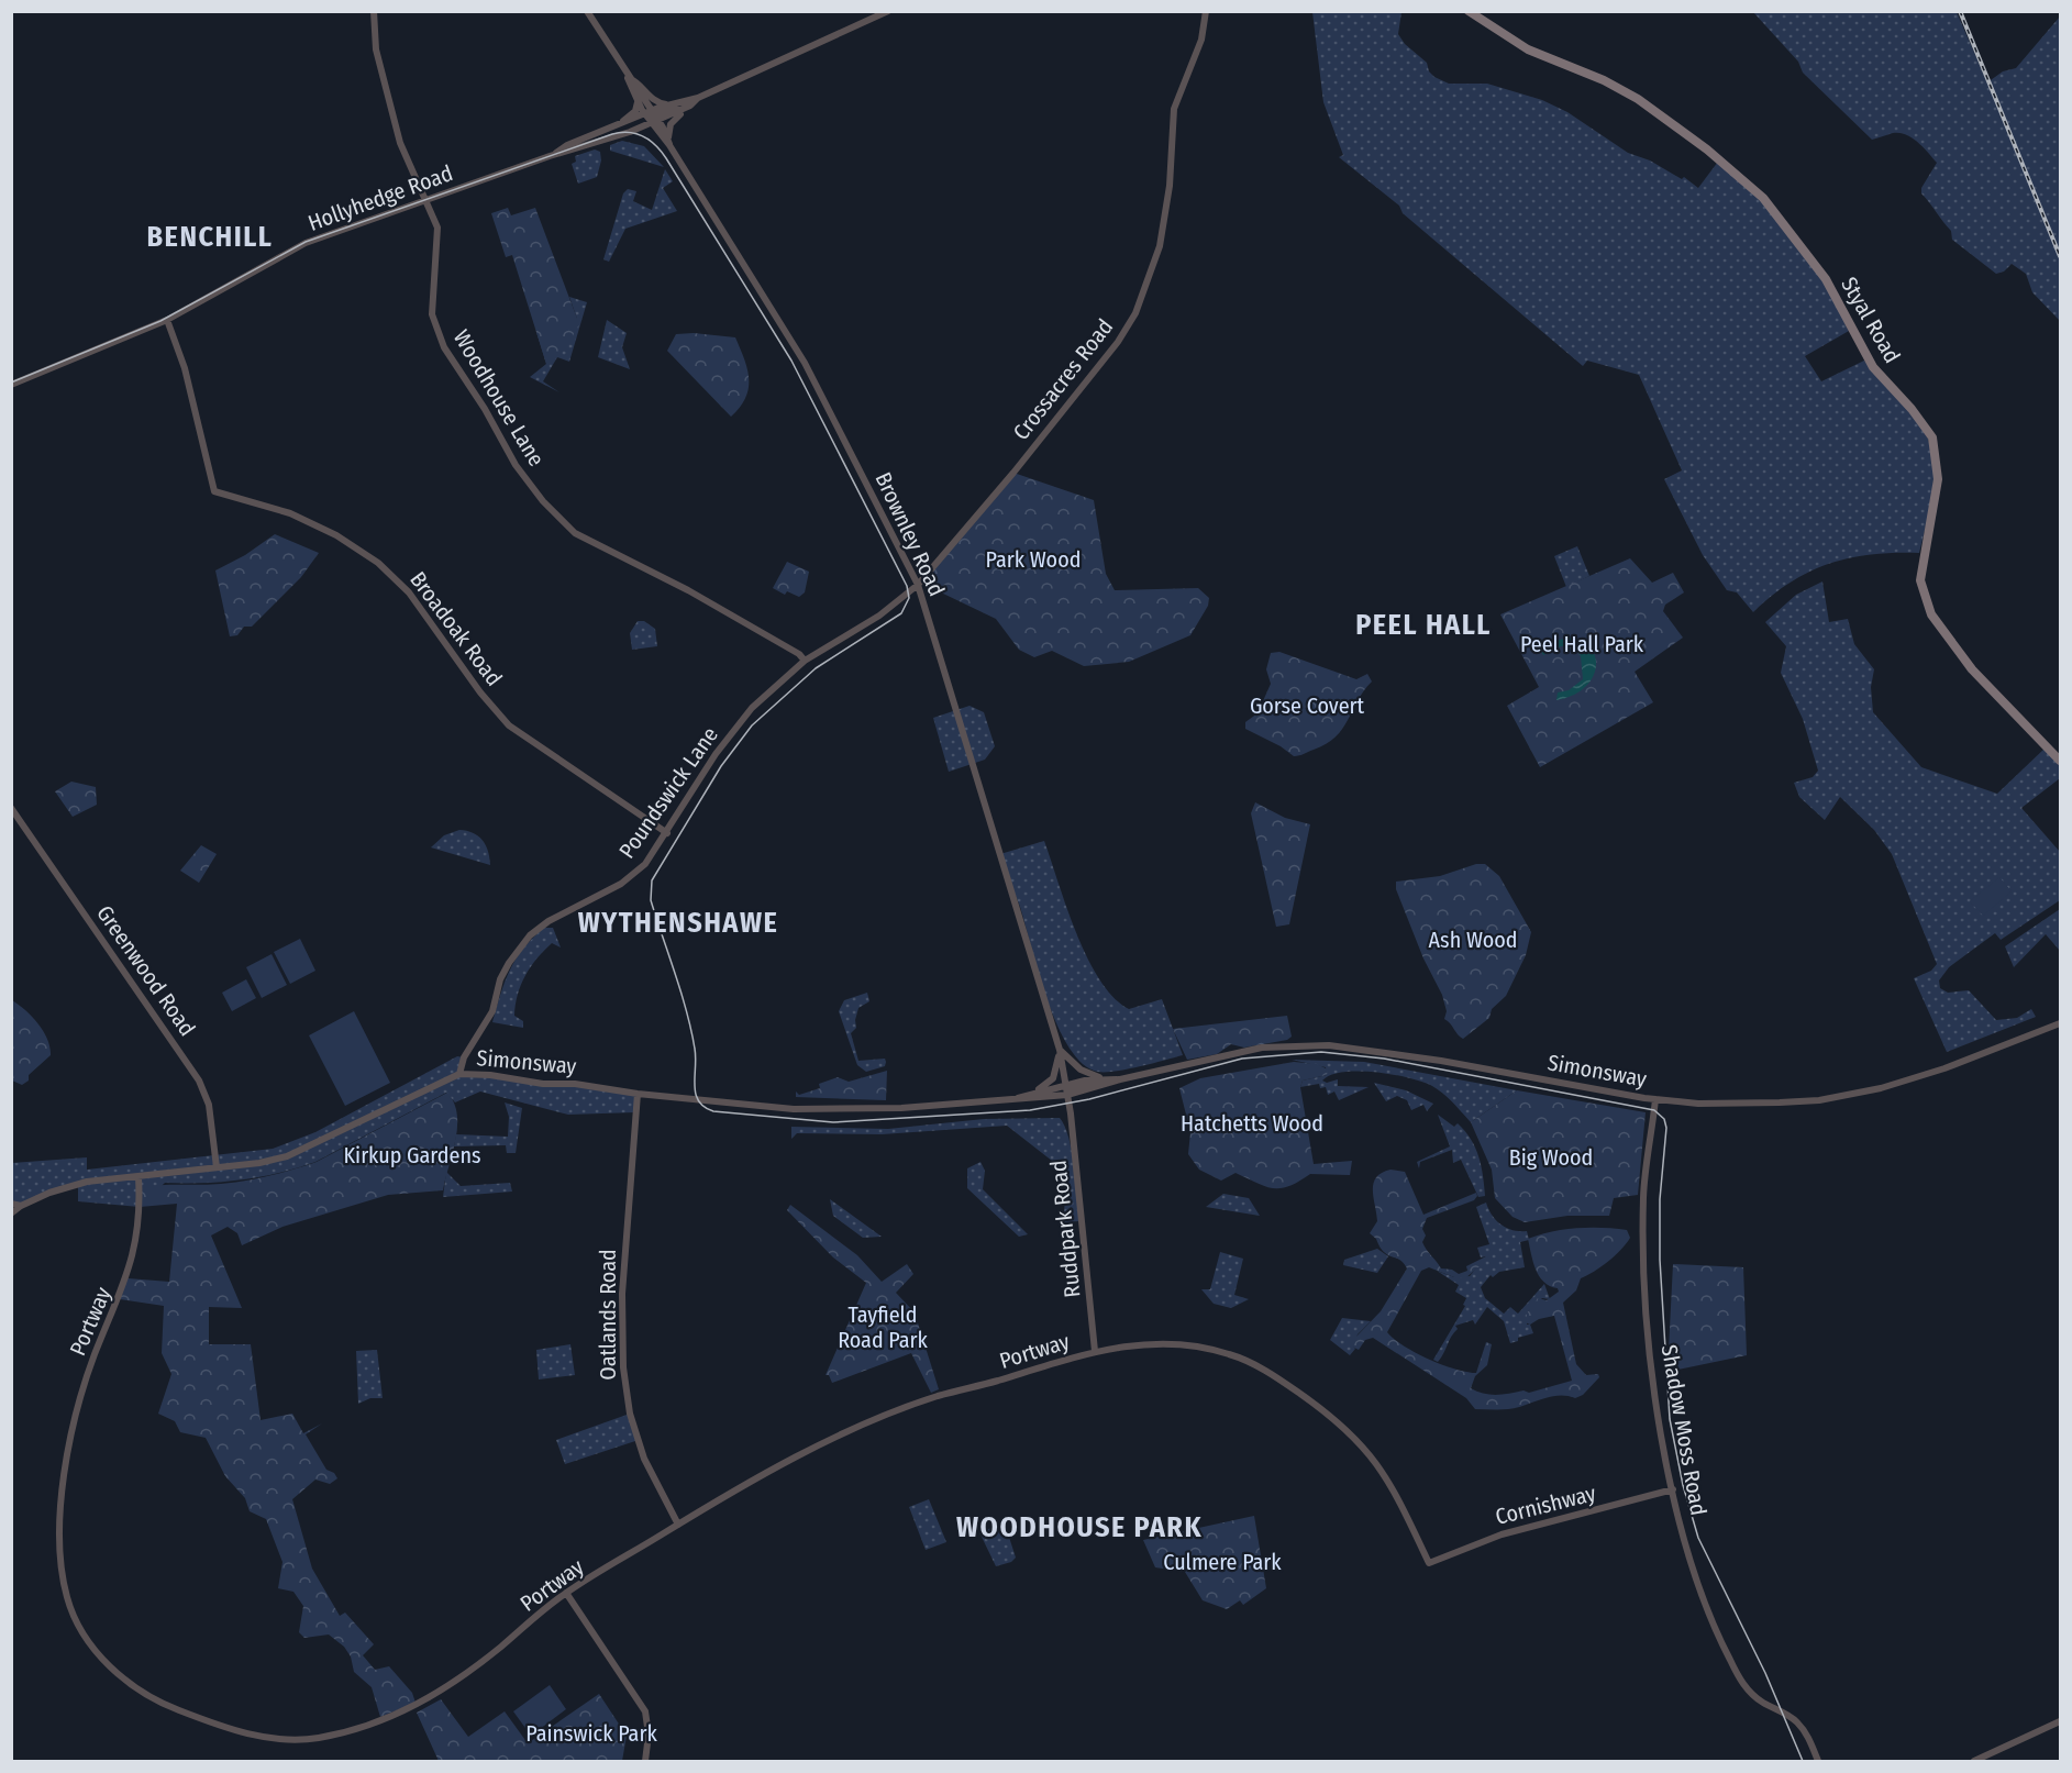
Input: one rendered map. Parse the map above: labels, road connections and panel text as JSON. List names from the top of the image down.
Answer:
{
  "streets": {
    "main road": ["Styal Road"],
    "street": [
      "Hollyhedge Road",
      "Crossacres Road",
      "Woodhouse Lane",
      "Brownley Road",
      "Broadoak Road",
      "Poundswick Lane",
      "Greenwood Road",
      "Simonsway",
      "Ruddpark Road",
      "Oatlands Road",
      "Portway",
      "Shadow Moss Road",
      "Cornishway"
    ]
  },
  "crossings": [
    ["Hollyhedge Road", "Woodhouse Lane"],
    ["Hollyhedge Road", "Brownley Road"],
    ["Hollyhedge Road", "Broadoak Road"],
    ["Crossacres Road", "Brownley Road"],
    ["Crossacres Road", "Poundswick Lane"],
    ["Woodhouse Lane", "Poundswick Lane"],
    ["Brownley Road", "Poundswick Lane"],
    ["Brownley Road", "Simonsway"],
    ["Brownley Road", "Ruddpark Road"],
    ["Broadoak Road", "Poundswick Lane"],
    ["Poundswick Lane", "Simonsway"],
    ["Greenwood Road", "Simonsway"],
    ["Simonsway", "Ruddpark Road"],
    ["Simonsway", "Oatlands Road"],
    ["Simonsway", "Portway"],
    ["Simonsway", "Shadow Moss Road"],
    ["Ruddpark Road", "Portway"],
    ["Oatlands Road", "Portway"],
    ["Portway", "Cornishway"],
    ["Shadow Moss Road", "Cornishway"]
  ],
  "districts": [
    "BENCHILL",
    "PEEL HALL",
    "WYTHENSHAWE",
    "WOODHOUSE PARK"
  ],
  "parks": [
    "Park Wood",
    "Peel Hall Park",
    "Gorse Covert",
    "Ash Wood",
    "Hatchetts Wood",
    "Kirkup Gardens",
    "Big Wood",
    "Tayfield Road Park",
    "Culmere Park",
    "Painswick Park"
  ]
}
